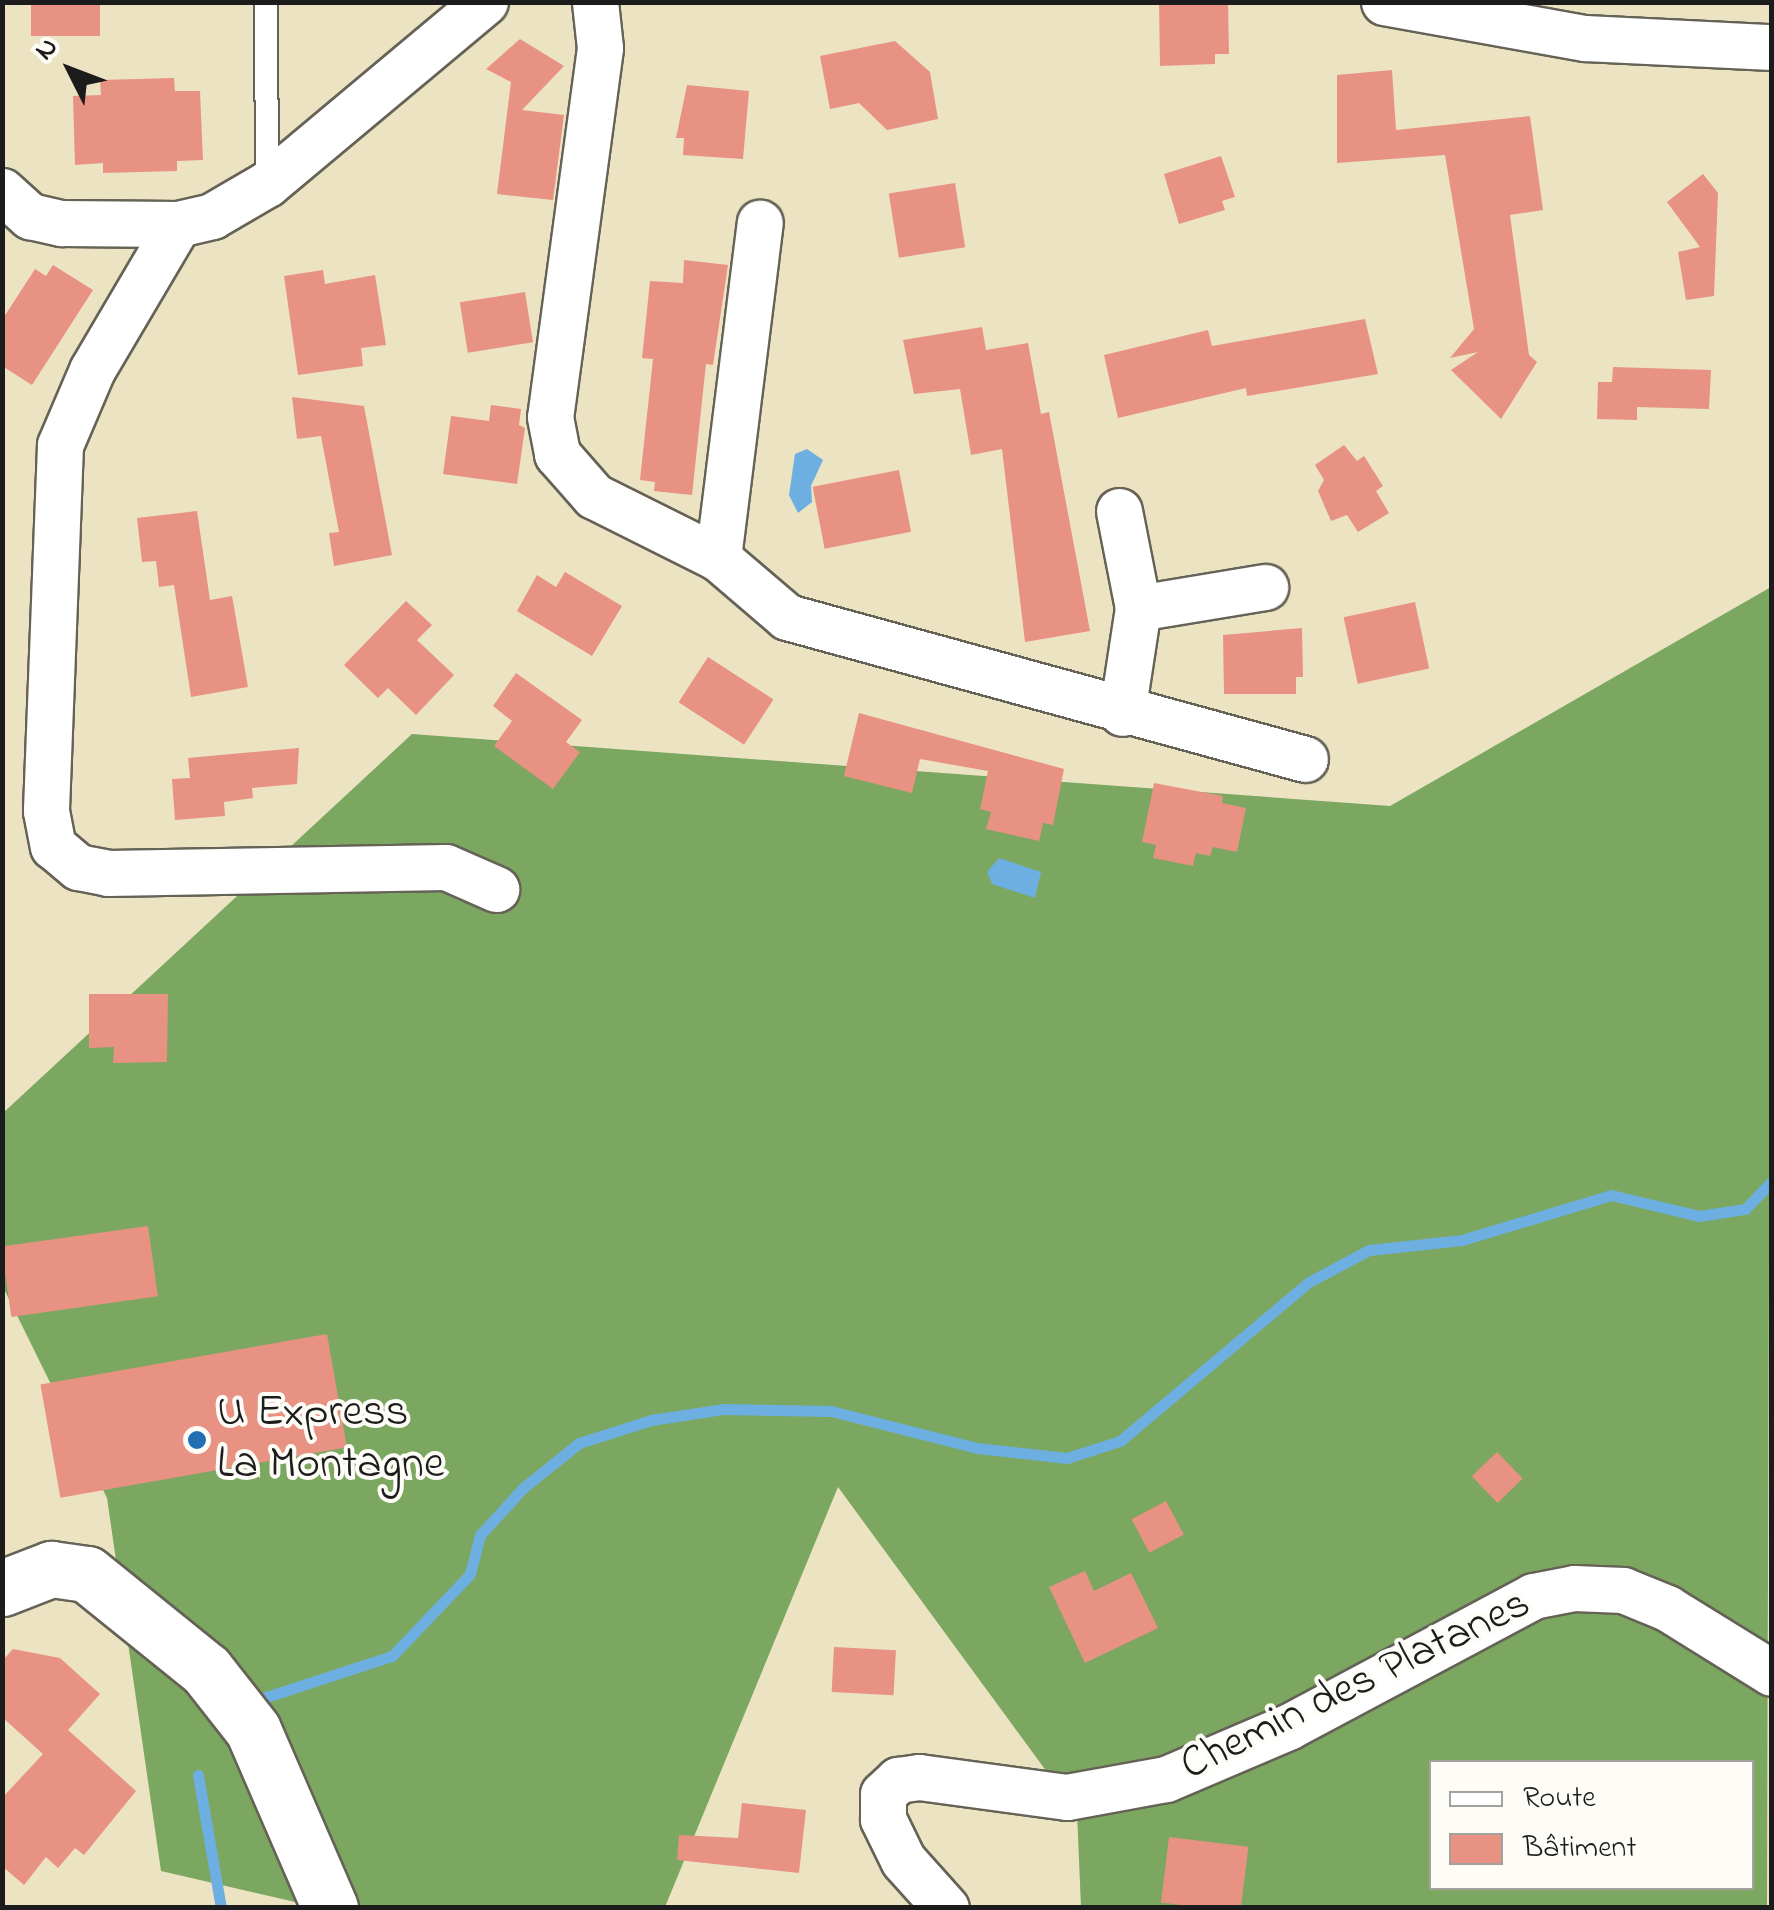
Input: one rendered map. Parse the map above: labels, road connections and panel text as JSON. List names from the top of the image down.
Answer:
{
  "streets": {
    "street": ["Chemin des Platanes"]
  },
  "places": ["U Express La Montagne"],
  "legend": ["Route", "Bâtiment"],
  "north": "top left"
}
